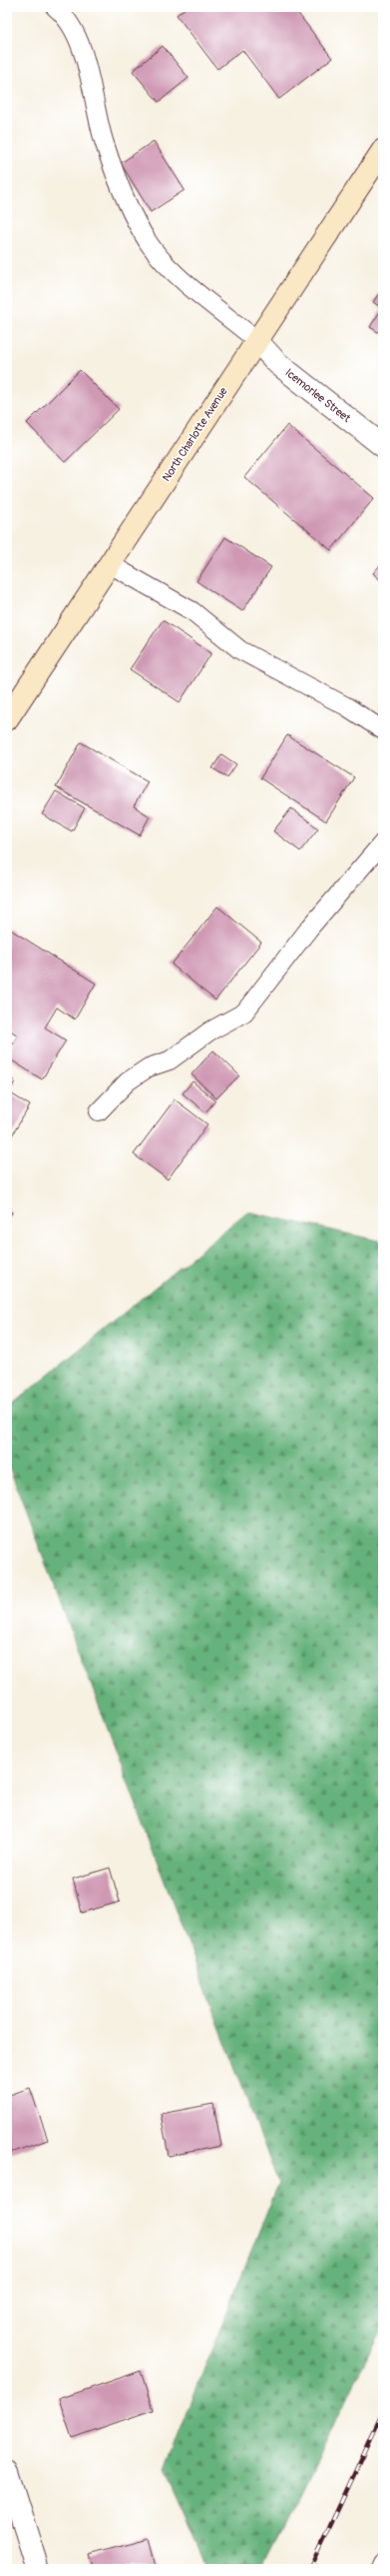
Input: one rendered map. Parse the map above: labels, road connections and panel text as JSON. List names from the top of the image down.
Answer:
{
  "streets": {
    "main road": ["North Charlotte Avenue"],
    "street": ["Icemorlee Street"]
  },
  "crossings": [
    ["Icemorlee Street", "North Charlotte Avenue"]
  ]
}
